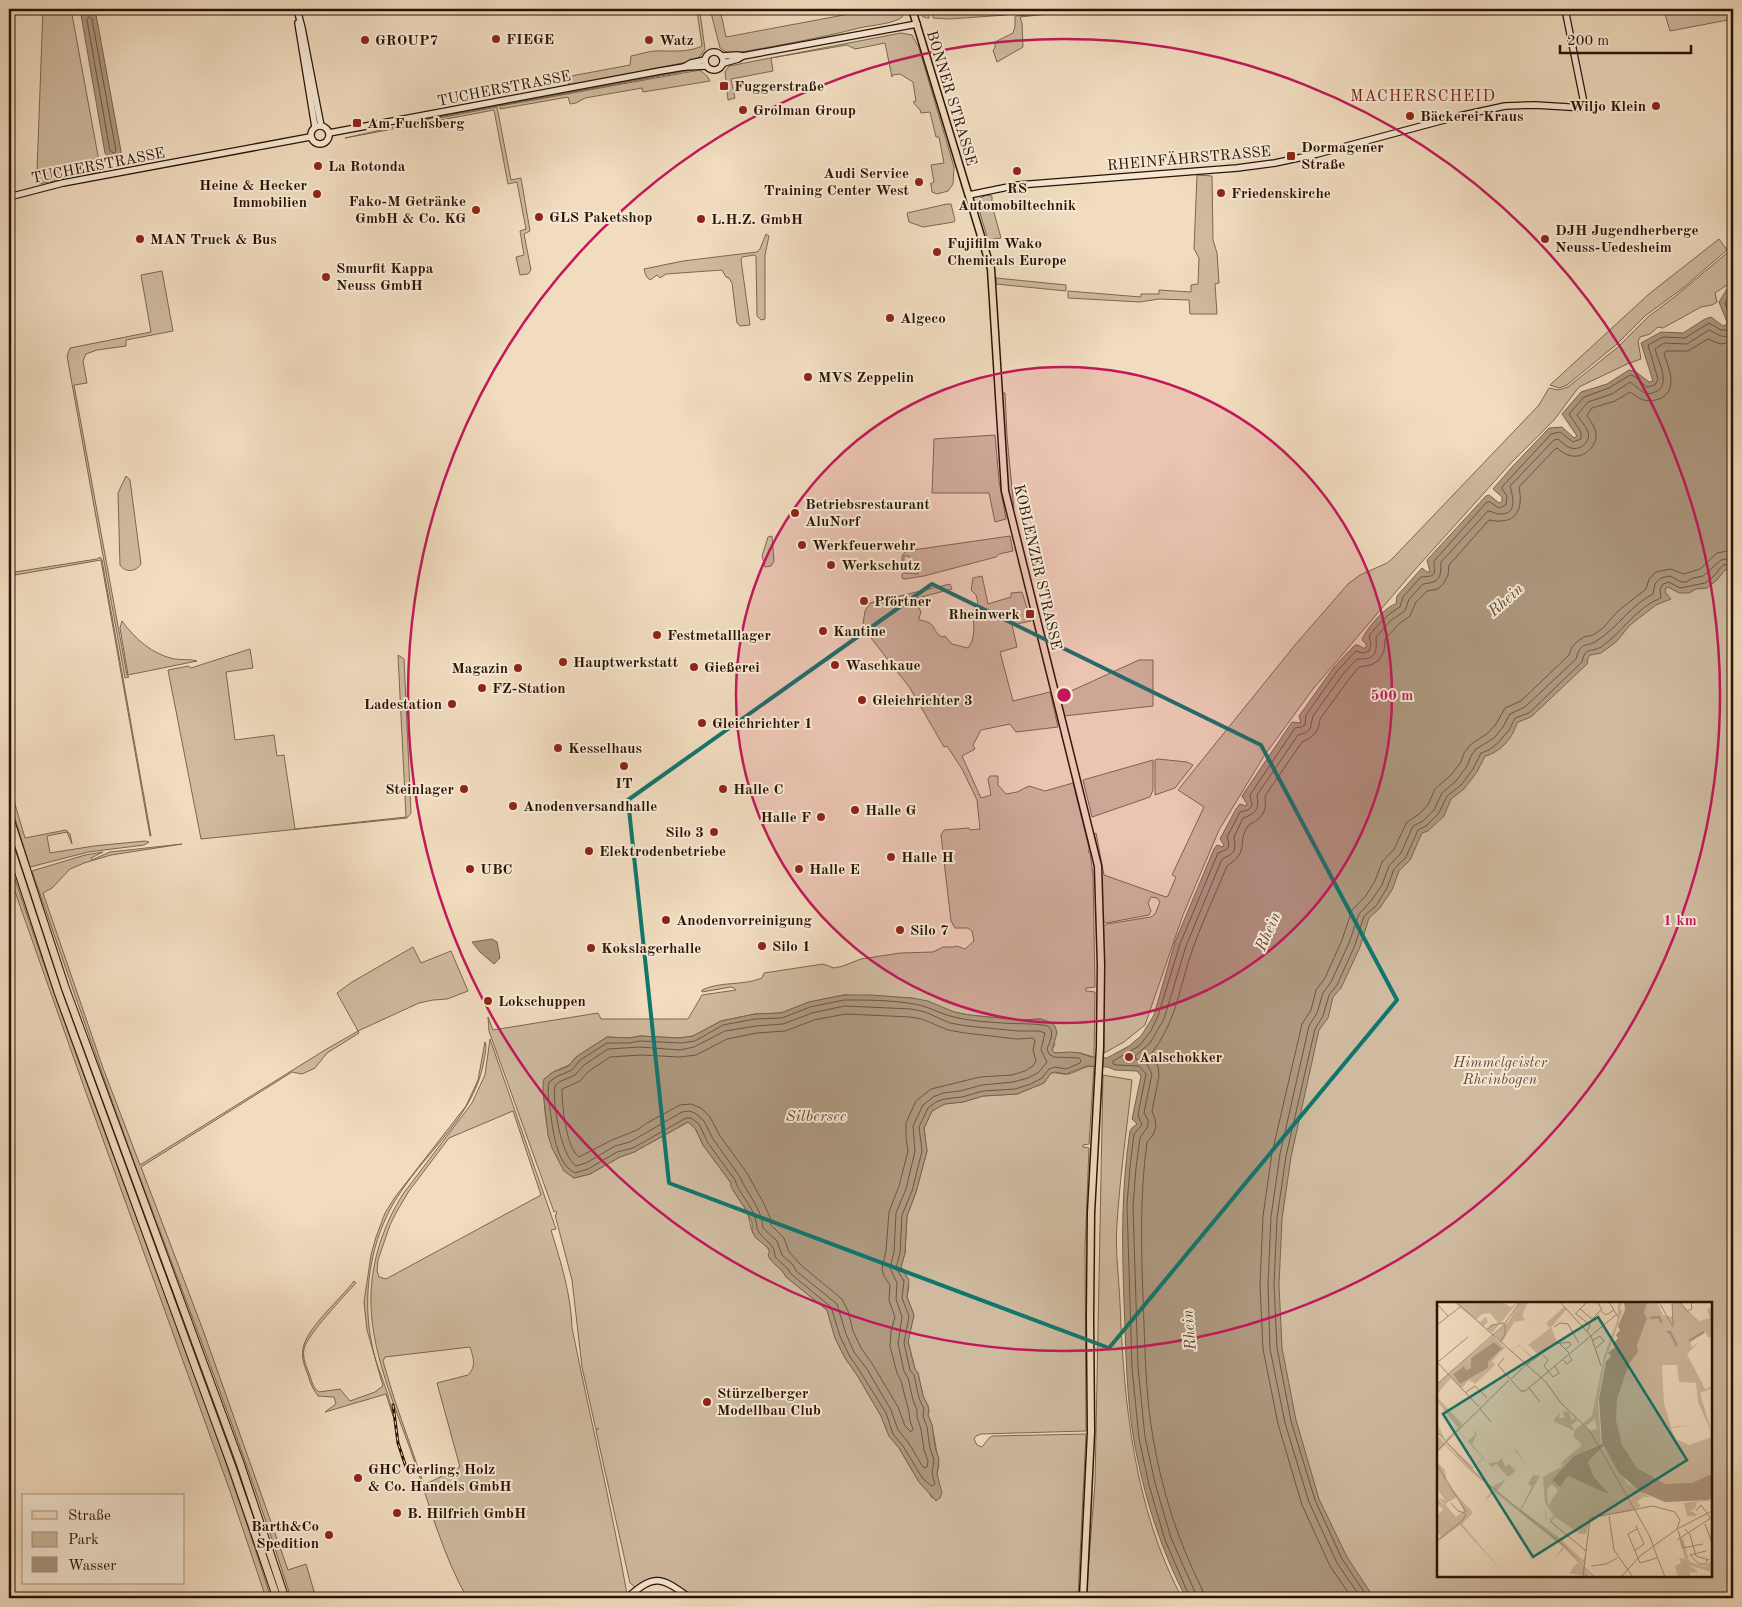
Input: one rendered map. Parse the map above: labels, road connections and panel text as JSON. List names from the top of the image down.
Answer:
{
  "streets": {
    "main road": [
      "TUCHERSTRASSE",
      "BONNER STRASSE",
      "RHEINFÄHRSTRASSE",
      "KOBLENZER STRASSE"
    ]
  },
  "crossings": [
    ["BONNER STRASSE", "RHEINFÄHRSTRASSE"],
    ["BONNER STRASSE", "KOBLENZER STRASSE"],
    ["RHEINFÄHRSTRASSE", "KOBLENZER STRASSE"]
  ],
  "districts": ["MACHERSCHEID"],
  "water": ["Rhein", "Silbersee"],
  "parks": ["Himmelgeister Rheinbogen"],
  "places": {
    "other": [
      "FIEGE",
      "GROUP7",
      "Watz",
      "Wiljo Klein",
      "Grolman Group",
      "Bäckerei Kraus",
      "La Rotonda",
      "RS Automobiltechnik",
      "Audi Service Training Center West",
      "Friedenskirche",
      "Heine & Hecker Immobilien",
      "Fako-M Getränke GmbH & Co. KG",
      "GLS Paketshop",
      "L.H.Z. GmbH",
      "MAN Truck & Bus",
      "DJH Jugendherberge Neuss-Uedesheim",
      "Fujifilm Wako Chemicals Europe",
      "Smurfit Kappa Neuss GmbH",
      "Algeco",
      "MVS Zeppelin",
      "Betriebsrestaurant AluNorf",
      "Werkfeuerwehr",
      "Werkschutz",
      "Pförtner",
      "Kantine",
      "Festmetalllager",
      "Hauptwerkstatt",
      "Waschkaue",
      "Gießerei",
      "Magazin",
      "FZ-Station",
      "Gleichrichter 3",
      "Ladestation",
      "Gleichrichter 1",
      "Kesselhaus",
      "IT",
      "Steinlager",
      "Halle C",
      "Anodenversandhalle",
      "Halle G",
      "Halle F",
      "Silo 3",
      "Elektrodenbetriebe",
      "Halle H",
      "UBC",
      "Halle E",
      "Anodenvorreinigung",
      "Silo 7",
      "Silo 1",
      "Kokslagerhalle",
      "Lokschuppen",
      "Aalschokker",
      "Stürzelberger Modellbau Club",
      "GHC Gerling, Holz & Co. Handels GmbH",
      "B. Hilfrich GmbH",
      "Barth&Co Spedition"
    ],
    "transit": [
      "Fuggerstraße",
      "Am Fuchsberg",
      "Dormagener Straße",
      "Rheinwerk"
    ]
  },
  "legend": ["Straße", "Park", "Wasser"],
  "scale_bar": "200 m",
  "rings": ["500 m", "1 km"]
}
